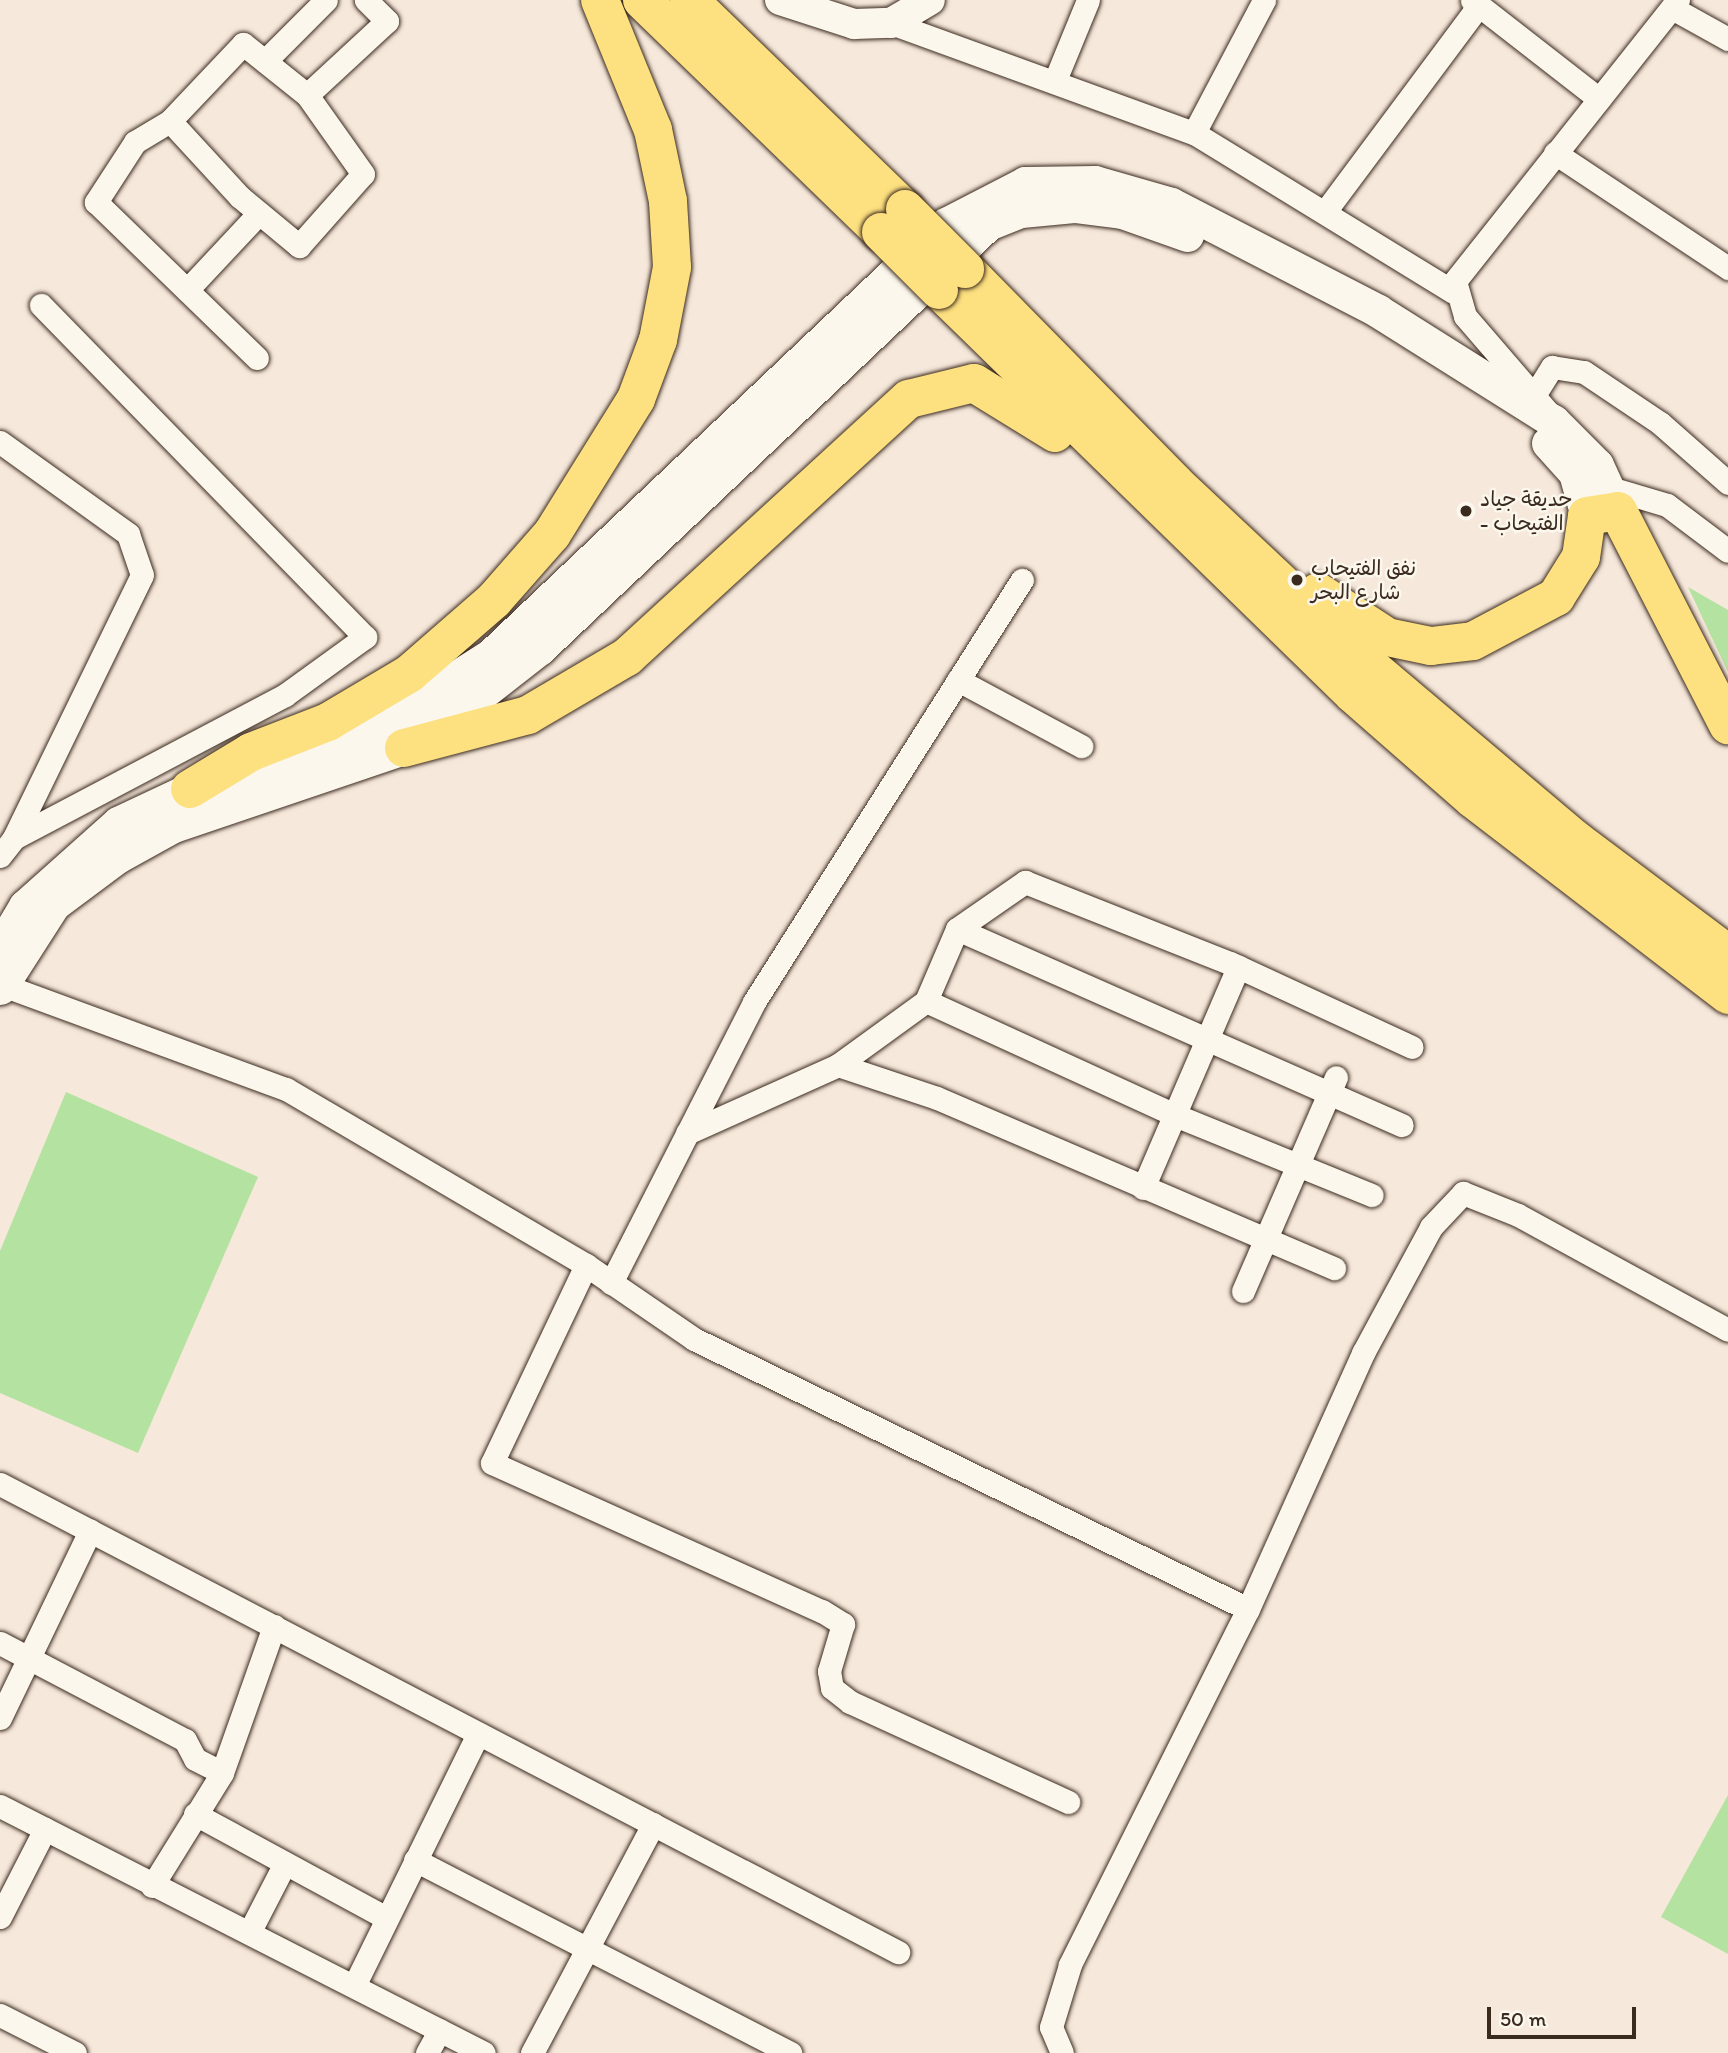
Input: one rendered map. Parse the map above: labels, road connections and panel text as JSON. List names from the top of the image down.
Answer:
{
  "places": ["حديقة جياد - الفتيحاب", "نفق الفتيحاب شارع البحر"],
  "scale_bar": "50 m"
}
